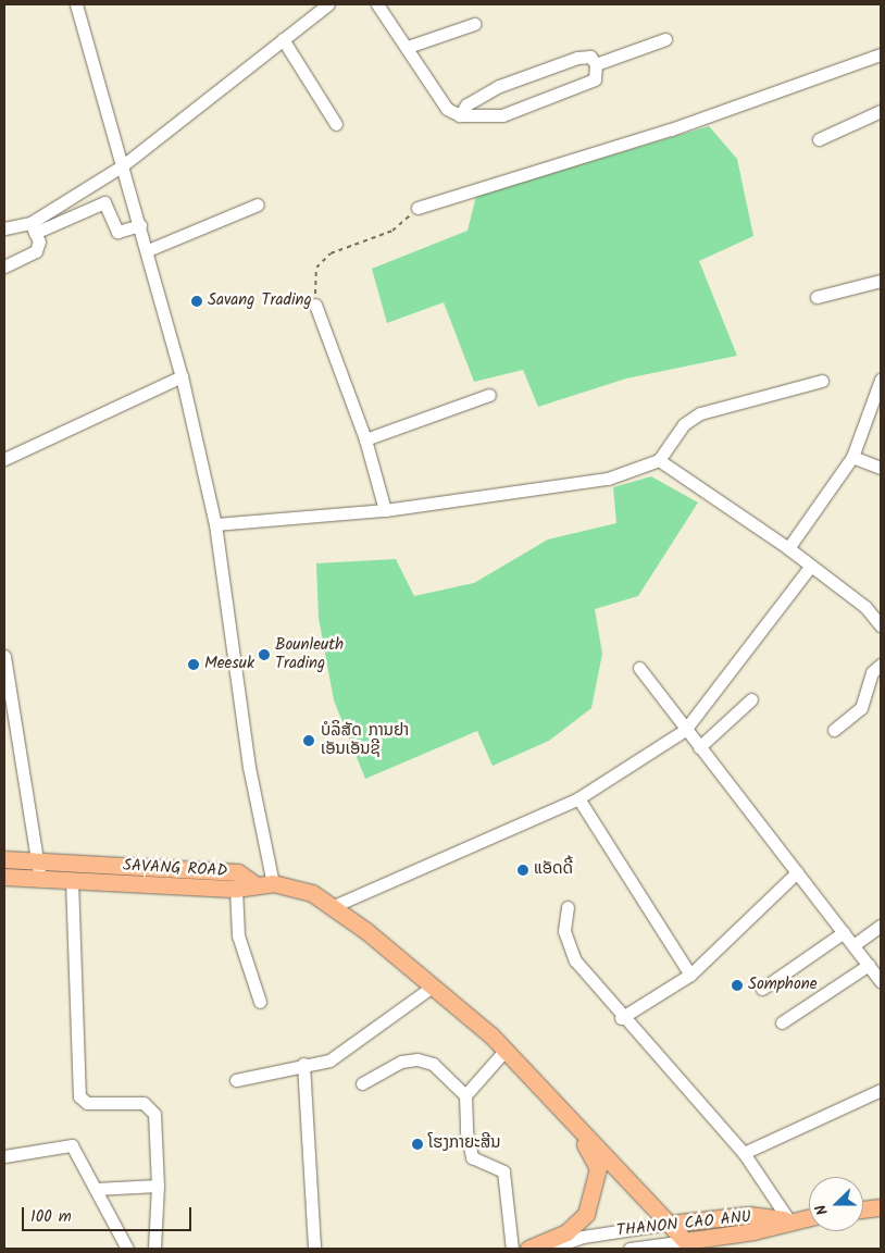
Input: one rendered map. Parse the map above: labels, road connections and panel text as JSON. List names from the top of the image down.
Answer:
{
  "streets": {
    "main road": ["SAVANG ROAD", "THANON CAO ANU"]
  },
  "places": [
    "Savang Trading",
    "Bounleuth Trading",
    "Meesuk",
    "ບໍລິສັດ ການຢາ ເອັນເອັນຊີ",
    "ແອັດດີ້",
    "Somphone",
    "ໂຮງກາຍະສີນ"
  ],
  "scale_bar": "100 m",
  "north": "left"
}
